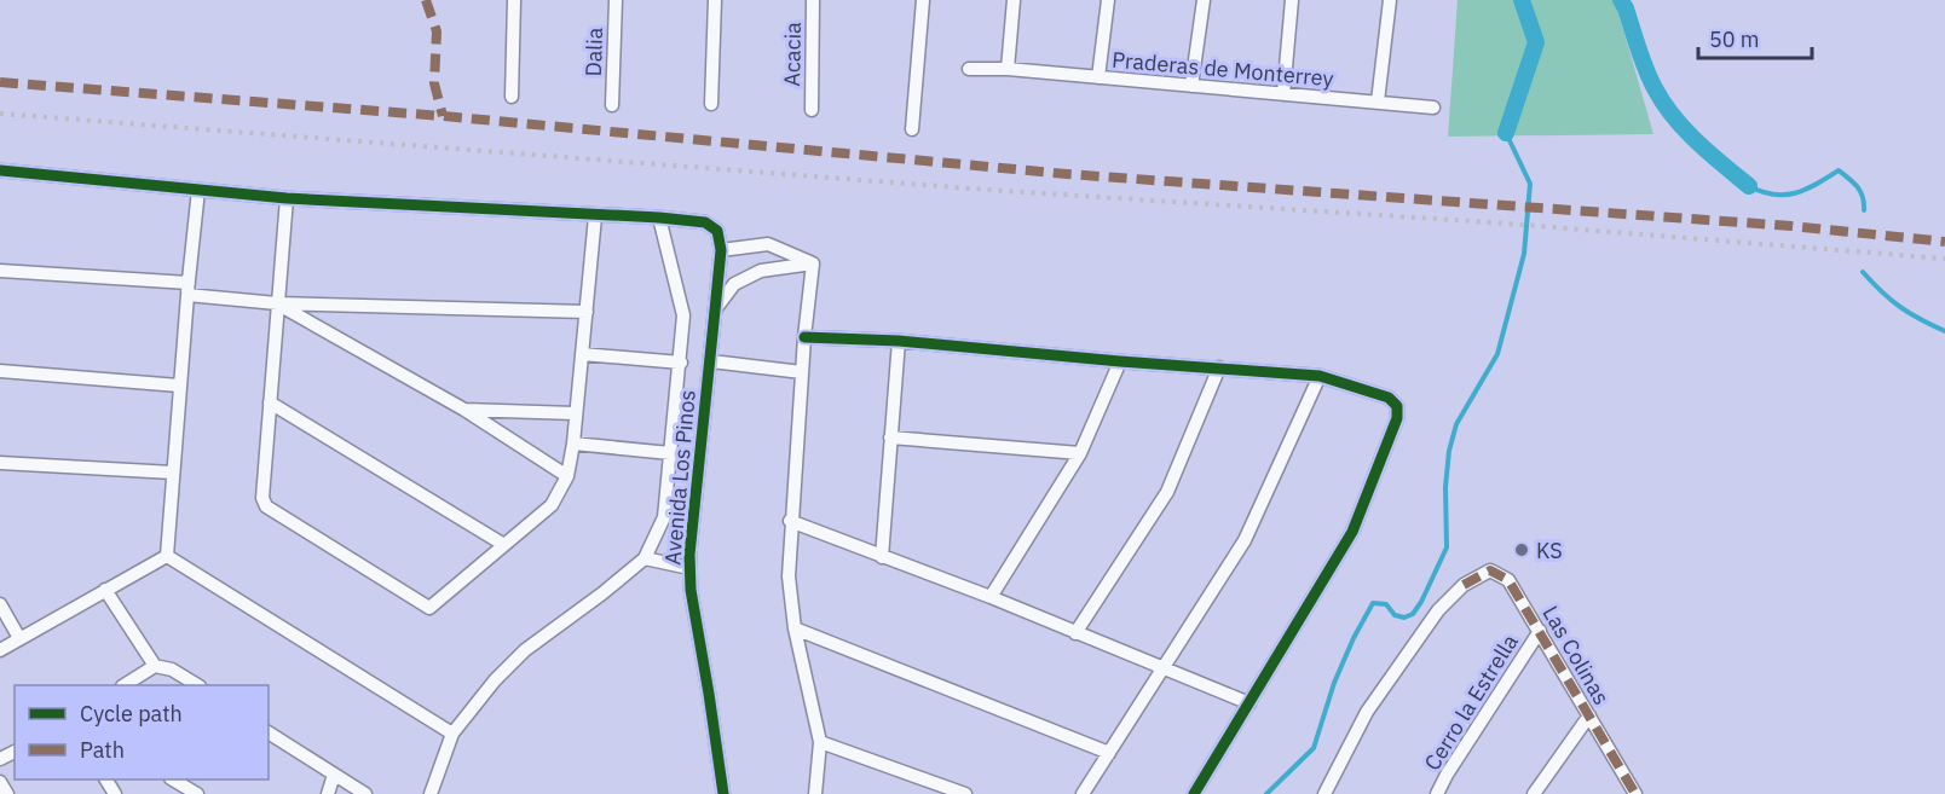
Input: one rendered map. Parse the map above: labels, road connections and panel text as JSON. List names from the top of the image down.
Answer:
{
  "streets": {
    "street": [
      "Dalia",
      "Acacia",
      "Praderas de Monterrey",
      "Avenida Los Pinos",
      "Las Colinas",
      "Cerro la Estrella"
    ]
  },
  "crossings": [
    ["Las Colinas", "Cerro la Estrella"]
  ],
  "places": ["KS"],
  "legend": ["Cycle path", "Path"],
  "scale_bar": "50 m"
}
